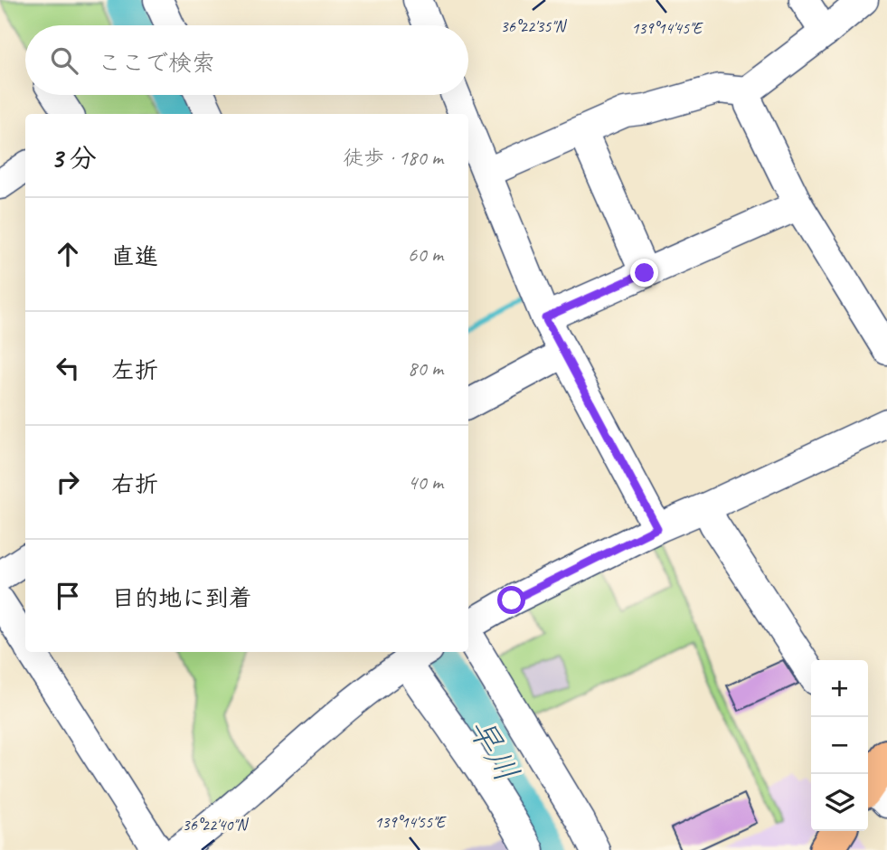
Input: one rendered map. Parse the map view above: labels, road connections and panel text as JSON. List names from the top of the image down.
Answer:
{
  "water": ["早川"],
  "page": {
    "search": "ここで検索",
    "heading": ["3 分", "徒歩 · 180 m"],
    "list": [
      ["直進", "60 m"],
      ["左折", "80 m"],
      ["右折", "40 m"],
      "目的地に到着"
    ],
    "map_buttons": ["+", "−"]
  },
  "coordinates": [
    "36°22'35\"N",
    "139°14'45\"E",
    "139°14'55\"E",
    "36°22'40\"N"
  ]
}
